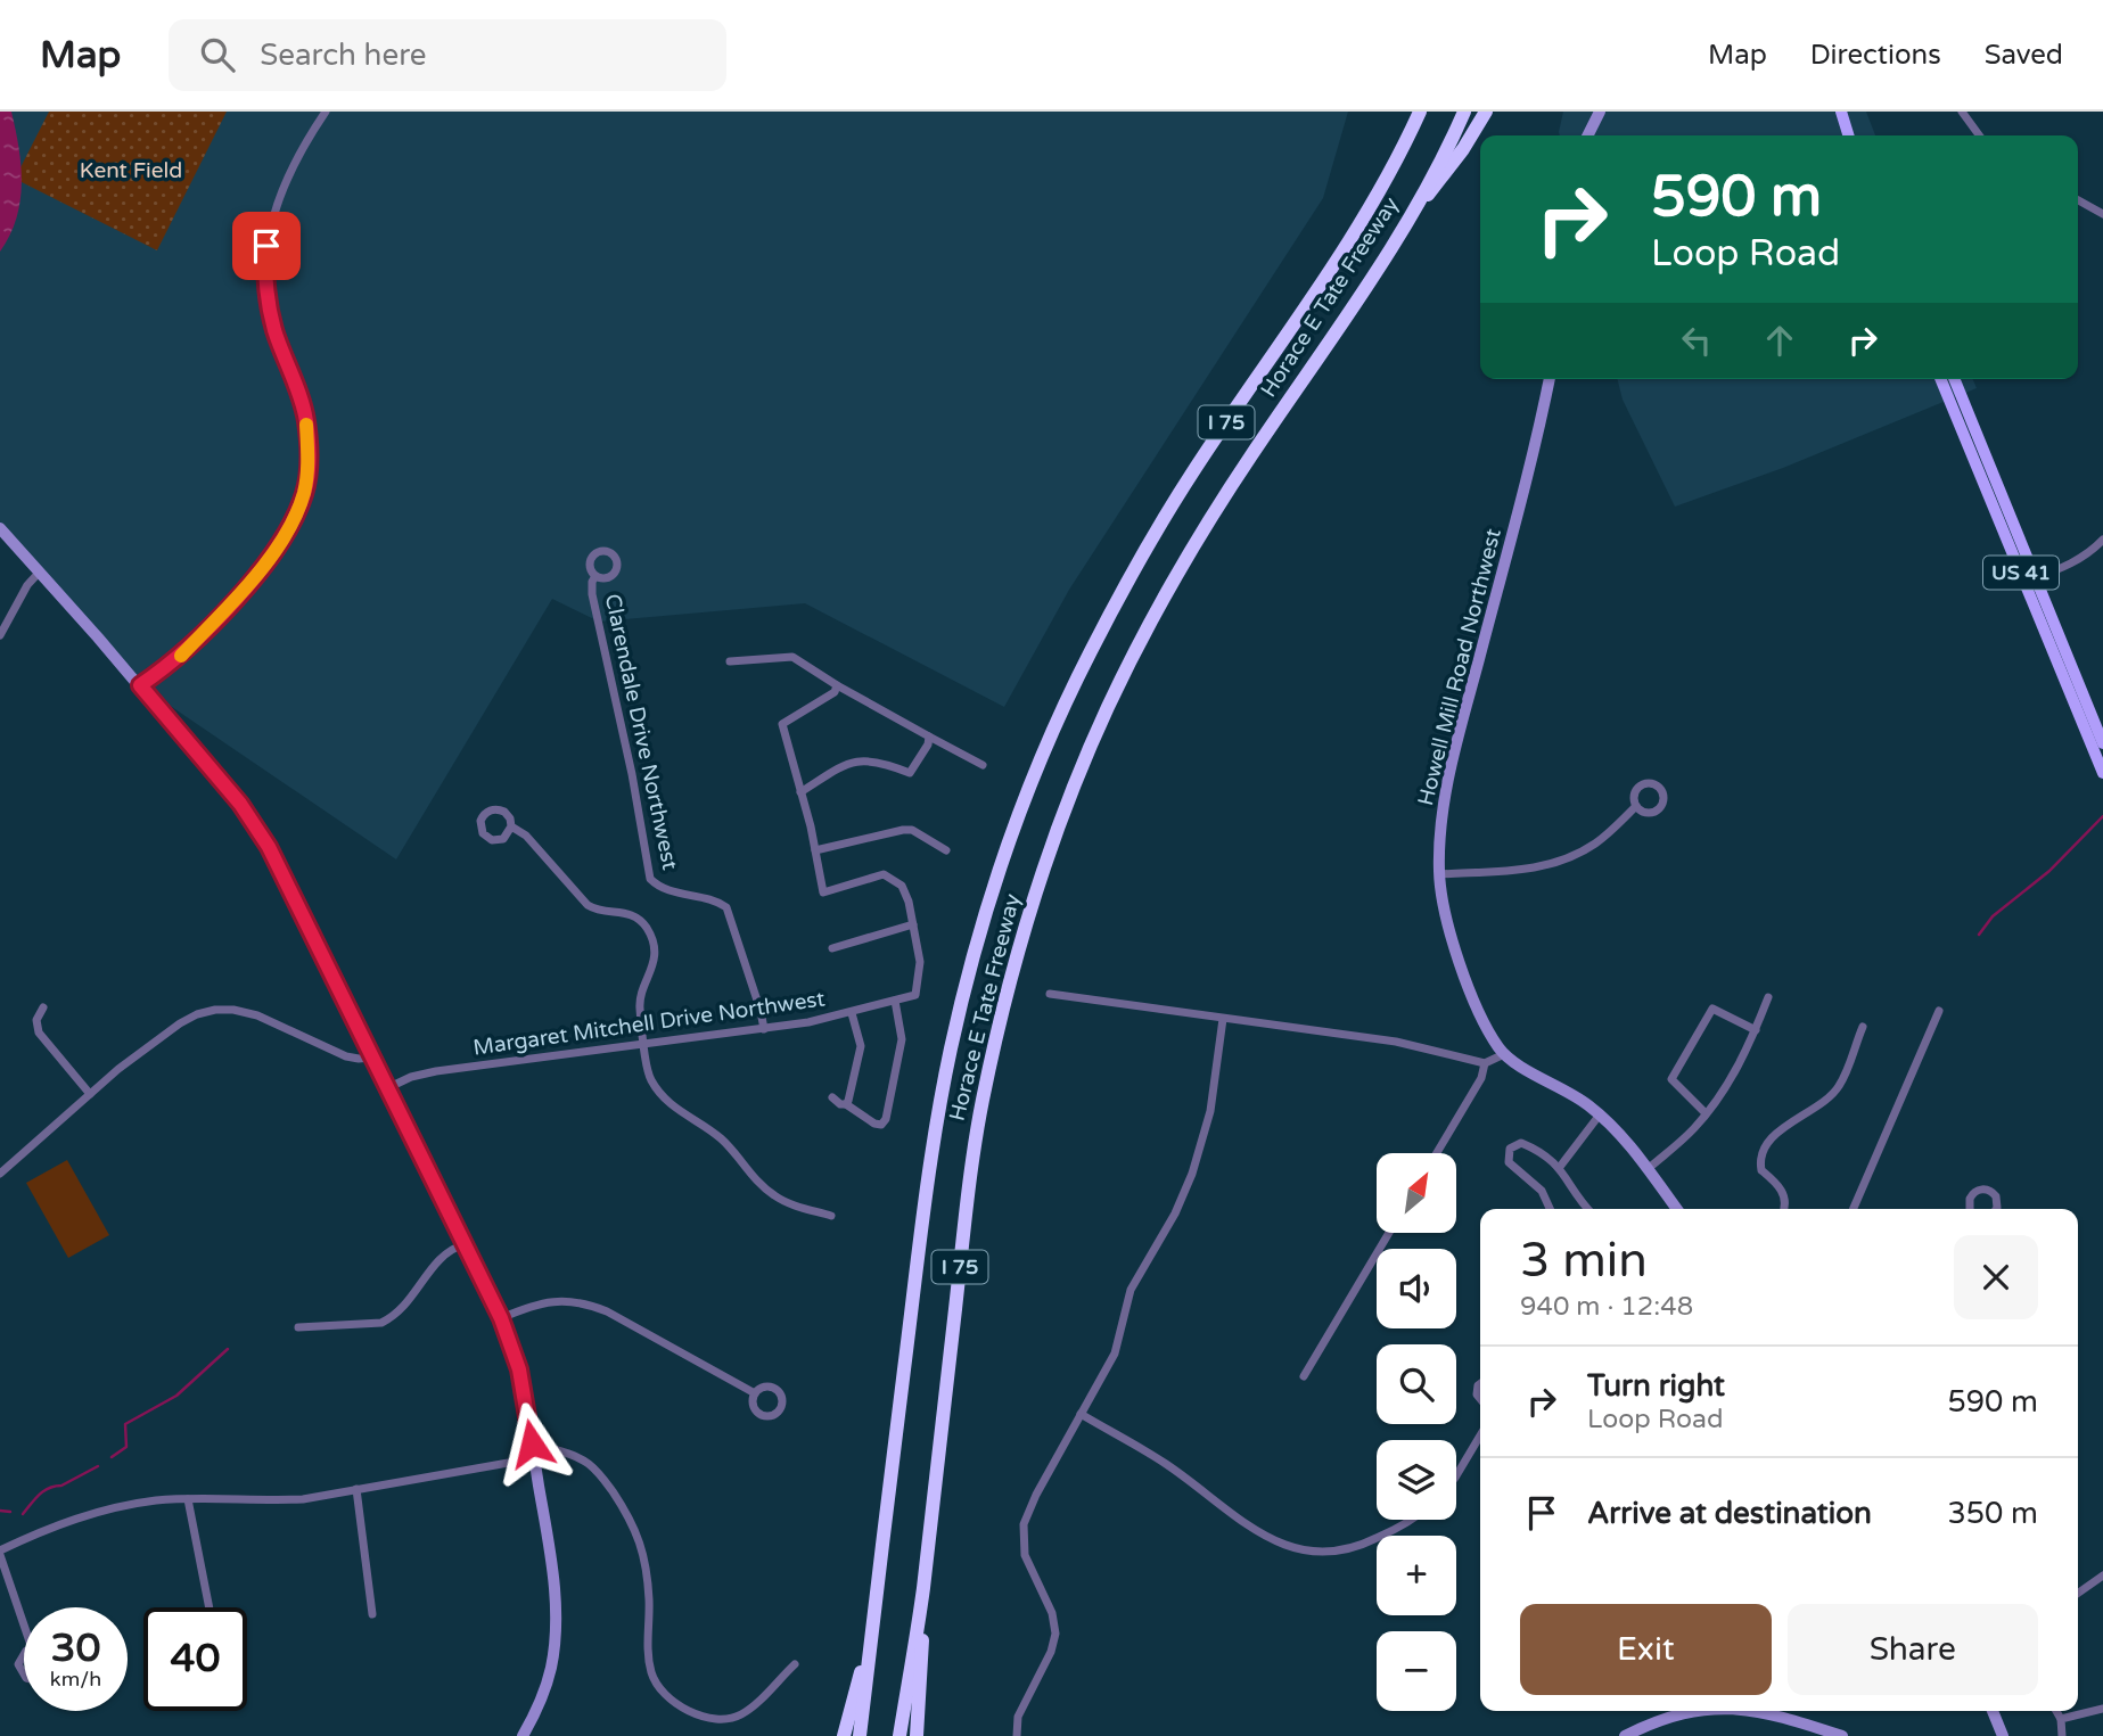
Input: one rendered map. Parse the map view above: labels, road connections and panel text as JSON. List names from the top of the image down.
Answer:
{
  "streets": {
    "highway": ["Horace E Tate Freeway", "I 75"],
    "main road": ["US 41"],
    "street": ["Howell Mill Road Northwest", "Clarendale Drive Northwest", "Margaret Mitchell Drive Northwest"]
  },
  "crossings": [
    ["Clarendale Drive Northwest", "Margaret Mitchell Drive Northwest"]
  ],
  "parks": ["Kent Field"],
  "north": "top right",
  "page": {
    "header": "Map",
    "search": "Search here",
    "nav": ["Map", "Directions", "Saved"],
    "turn": ["590 m", "Loop Road"],
    "map_buttons": ["+", "−"],
    "heading": ["3 min", "940 m · 12:48"],
    "list": [
      {
        "name": "Turn right",
        "note": "Loop Road",
        "value": "590 m"
      },
      {
        "name": "Arrive at destination",
        "value": "350 m"
      }
    ],
    "buttons": ["Exit", "Share"],
    "speed": "30 km/h",
    "limit": "40"
  }
}
